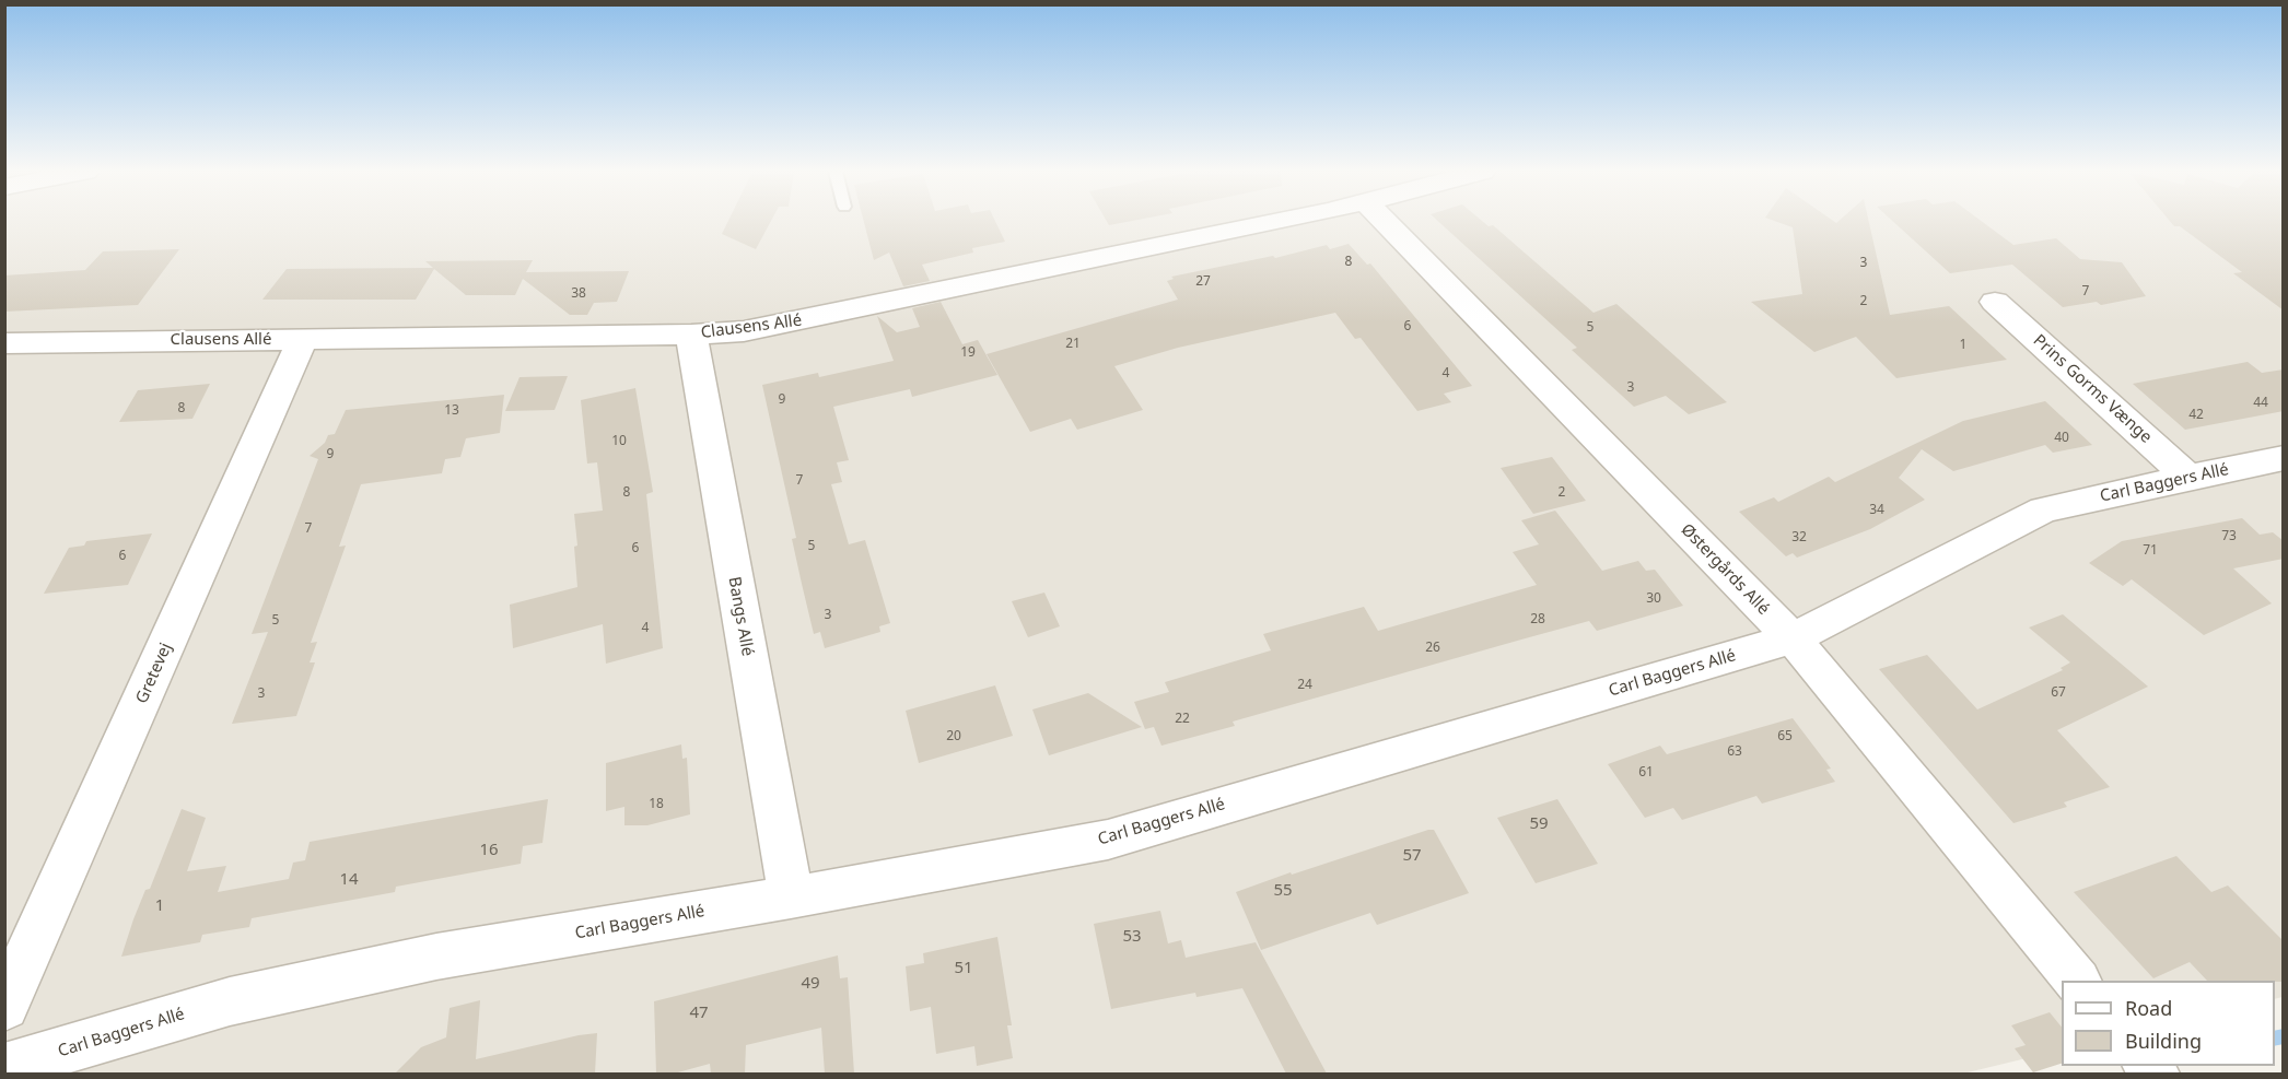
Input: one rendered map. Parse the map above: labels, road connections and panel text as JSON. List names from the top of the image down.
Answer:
{
  "streets": {
    "street": [
      "Clausens Allé",
      "Prins Gorms Vænge",
      "Carl Baggers Allé",
      "Østergårds Allé",
      "Bangs Allé",
      "Gretevej"
    ]
  },
  "crossings": [
    ["Clausens Allé", "Bangs Allé"],
    ["Clausens Allé", "Gretevej"],
    ["Prins Gorms Vænge", "Carl Baggers Allé"],
    ["Carl Baggers Allé", "Østergårds Allé"],
    ["Carl Baggers Allé", "Bangs Allé"]
  ],
  "house_numbers": [
    "8",
    "3",
    "27",
    "7",
    "38",
    "2",
    "6",
    "5",
    "21",
    "1",
    "19",
    "4",
    "3",
    "9",
    "44",
    "8",
    "13",
    "42",
    "40",
    "10",
    "9",
    "7",
    "8",
    "2",
    "34",
    "7",
    "73",
    "32",
    "5",
    "6",
    "71",
    "6",
    "30",
    "3",
    "28",
    "5",
    "4",
    "26",
    "24",
    "67",
    "3",
    "22",
    "20",
    "65",
    "63",
    "61",
    "18",
    "59",
    "16",
    "57",
    "14",
    "55",
    "1",
    "53",
    "51",
    "49",
    "47"
  ],
  "legend": ["Road", "Building"]
}
